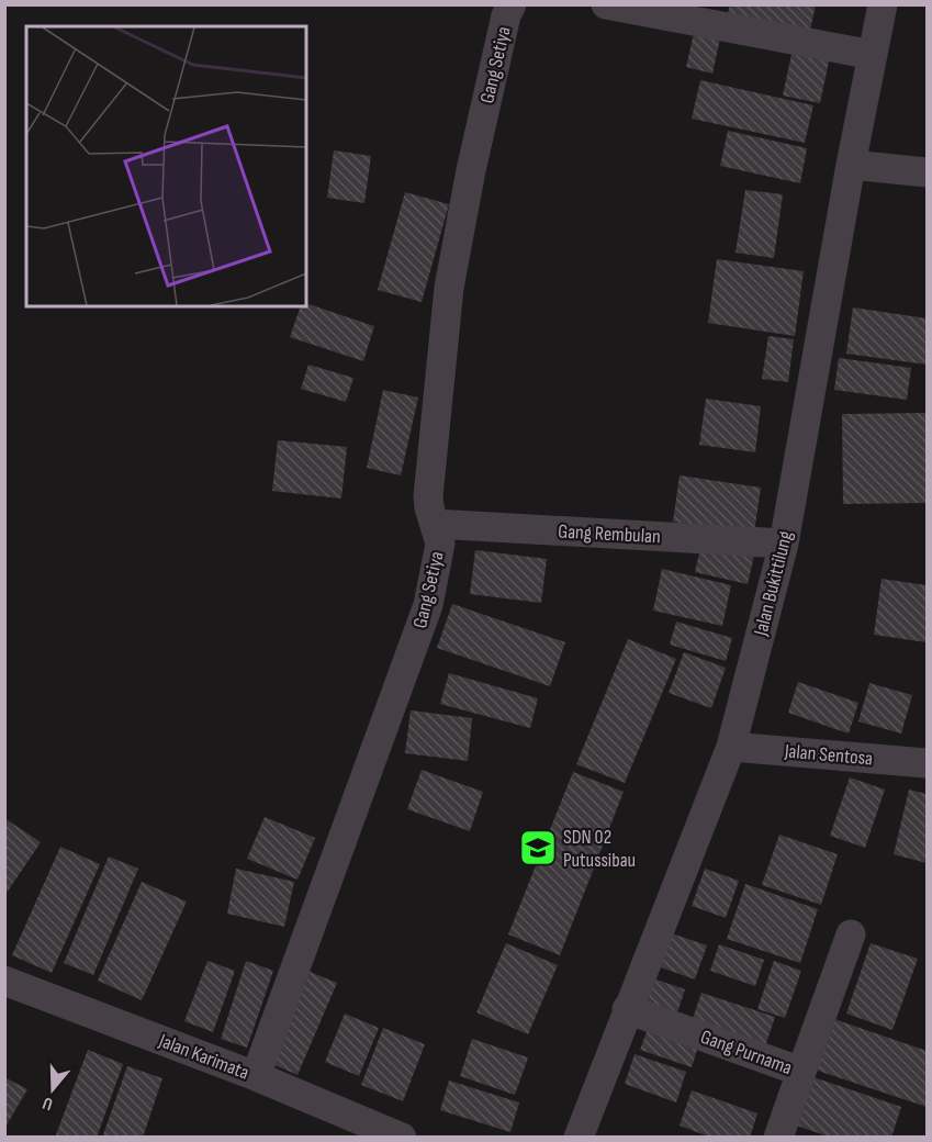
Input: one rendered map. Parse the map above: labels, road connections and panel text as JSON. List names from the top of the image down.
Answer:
{
  "streets": {
    "street": [
      "Gang Setiya",
      "Gang Rembulan",
      "Jalan Bukittilung",
      "Jalan Sentosa",
      "Gang Purnama",
      "Jalan Karimata"
    ]
  },
  "crossings": [
    ["Gang Setiya", "Gang Rembulan"],
    ["Gang Setiya", "Jalan Karimata"],
    ["Gang Rembulan", "Jalan Bukittilung"],
    ["Jalan Bukittilung", "Jalan Sentosa"],
    ["Jalan Bukittilung", "Gang Purnama"]
  ],
  "places": {
    "school or university": ["SDN 02 Putussibau"]
  },
  "north": "bottom"
}
